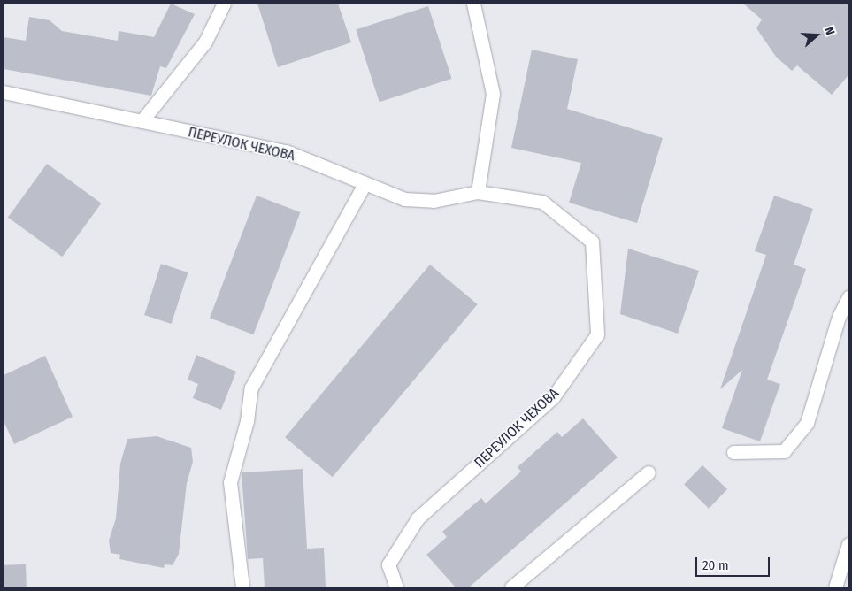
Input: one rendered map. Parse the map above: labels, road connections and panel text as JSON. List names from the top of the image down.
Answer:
{
  "streets": {
    "street": ["ПЕРЕУЛОК ЧЕХОВА"]
  },
  "scale_bar": "20 m",
  "north": "right"
}
